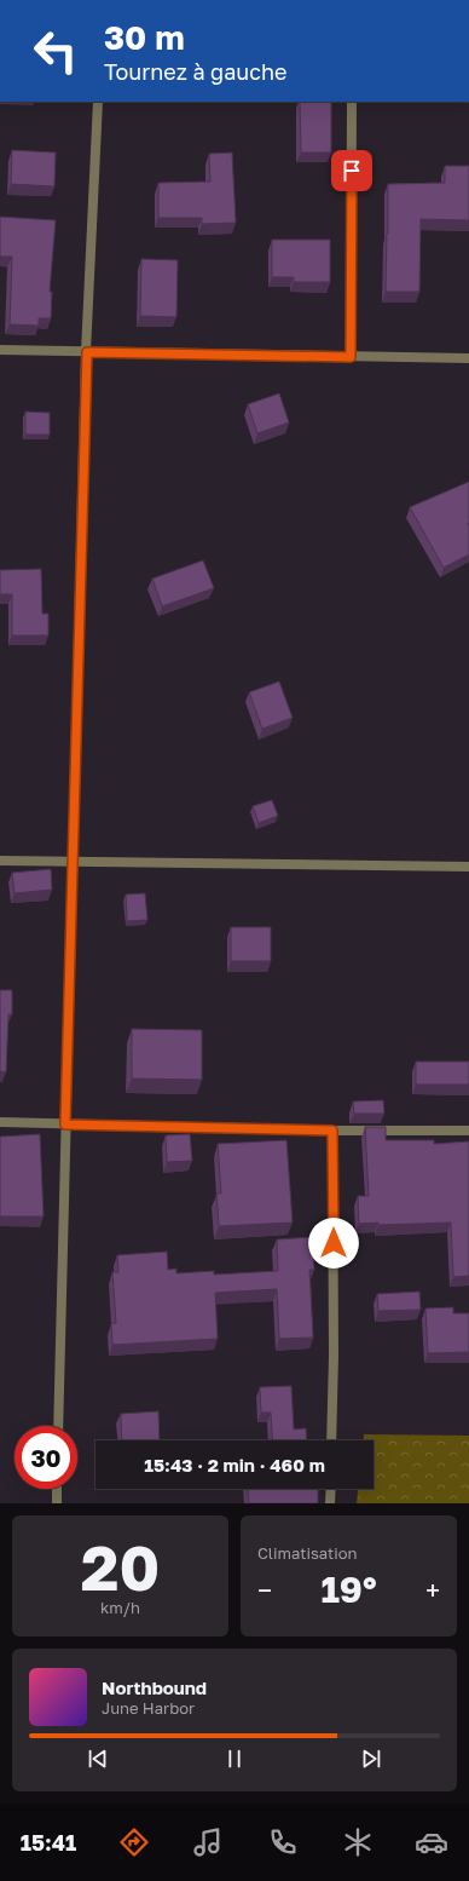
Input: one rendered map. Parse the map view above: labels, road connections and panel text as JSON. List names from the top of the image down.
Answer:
{
  "page": {
    "turn": ["30 m", "Tournez à gauche"],
    "limit": "30",
    "trip": "15:43 · 2 min · 460 m",
    "tile": [
      ["20", "km/h"],
      "Climatisation"
    ],
    "heat": ["−", "19°", "+"],
    "song": ["Northbound", "June Harbor"],
    "tabs": "15:41"
  }
}
